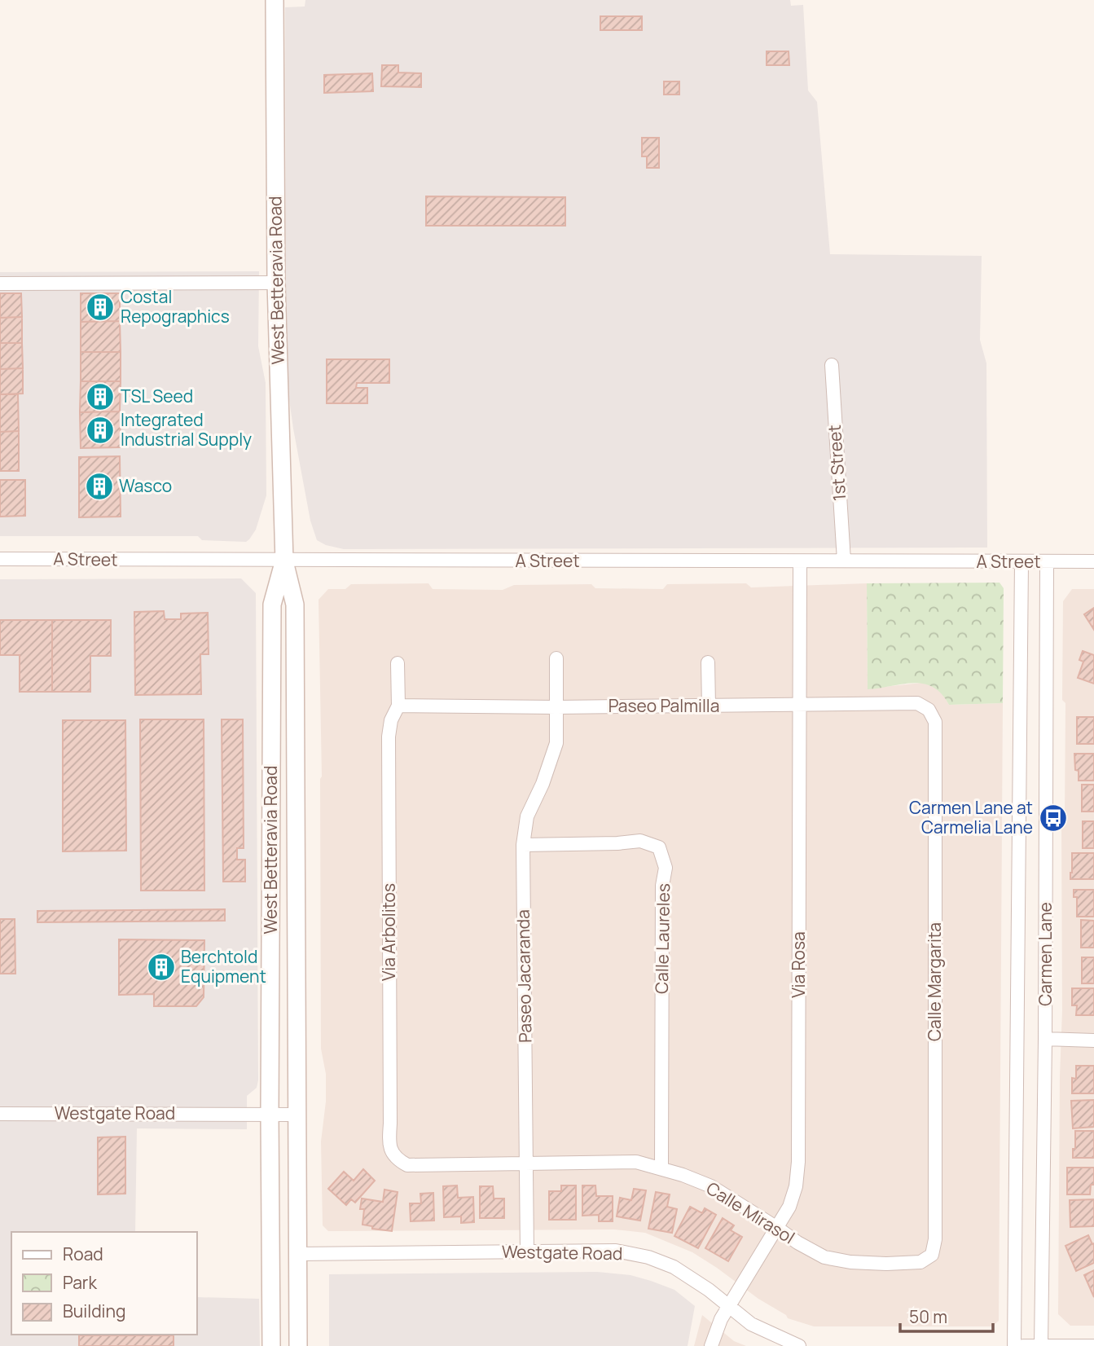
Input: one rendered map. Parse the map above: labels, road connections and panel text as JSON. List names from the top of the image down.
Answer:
{
  "streets": {
    "street": [
      "West Betteravia Road",
      "1st Street",
      "A Street",
      "Paseo Palmilla",
      "Via Arbolitos",
      "Calle Laureles",
      "Carmen Lane",
      "Via Rosa",
      "Paseo Jacaranda",
      "Calle Margarita",
      "Westgate Road",
      "Calle Mirasol"
    ]
  },
  "crossings": [
    ["West Betteravia Road", "A Street"],
    ["West Betteravia Road", "Westgate Road"],
    ["1st Street", "A Street"],
    ["A Street", "Carmen Lane"],
    ["A Street", "Via Rosa"],
    ["Paseo Palmilla", "Via Arbolitos"],
    ["Paseo Palmilla", "Via Rosa"],
    ["Paseo Palmilla", "Paseo Jacaranda"],
    ["Paseo Palmilla", "Calle Margarita"],
    ["Via Arbolitos", "Calle Mirasol"],
    ["Calle Laureles", "Paseo Jacaranda"],
    ["Calle Laureles", "Calle Mirasol"],
    ["Via Rosa", "Westgate Road"],
    ["Via Rosa", "Calle Mirasol"],
    ["Paseo Jacaranda", "Westgate Road"],
    ["Paseo Jacaranda", "Calle Mirasol"],
    ["Calle Margarita", "Calle Mirasol"]
  ],
  "places": {
    "building": [
      "Costal Repographics",
      "TSL Seed",
      "Integrated Industrial Supply",
      "Wasco",
      "Berchtold Equipment"
    ],
    "bus stop": ["Carmen Lane at Carmelia Lane"]
  },
  "legend": ["Road", "Park", "Building"],
  "scale_bar": "50 m"
}
